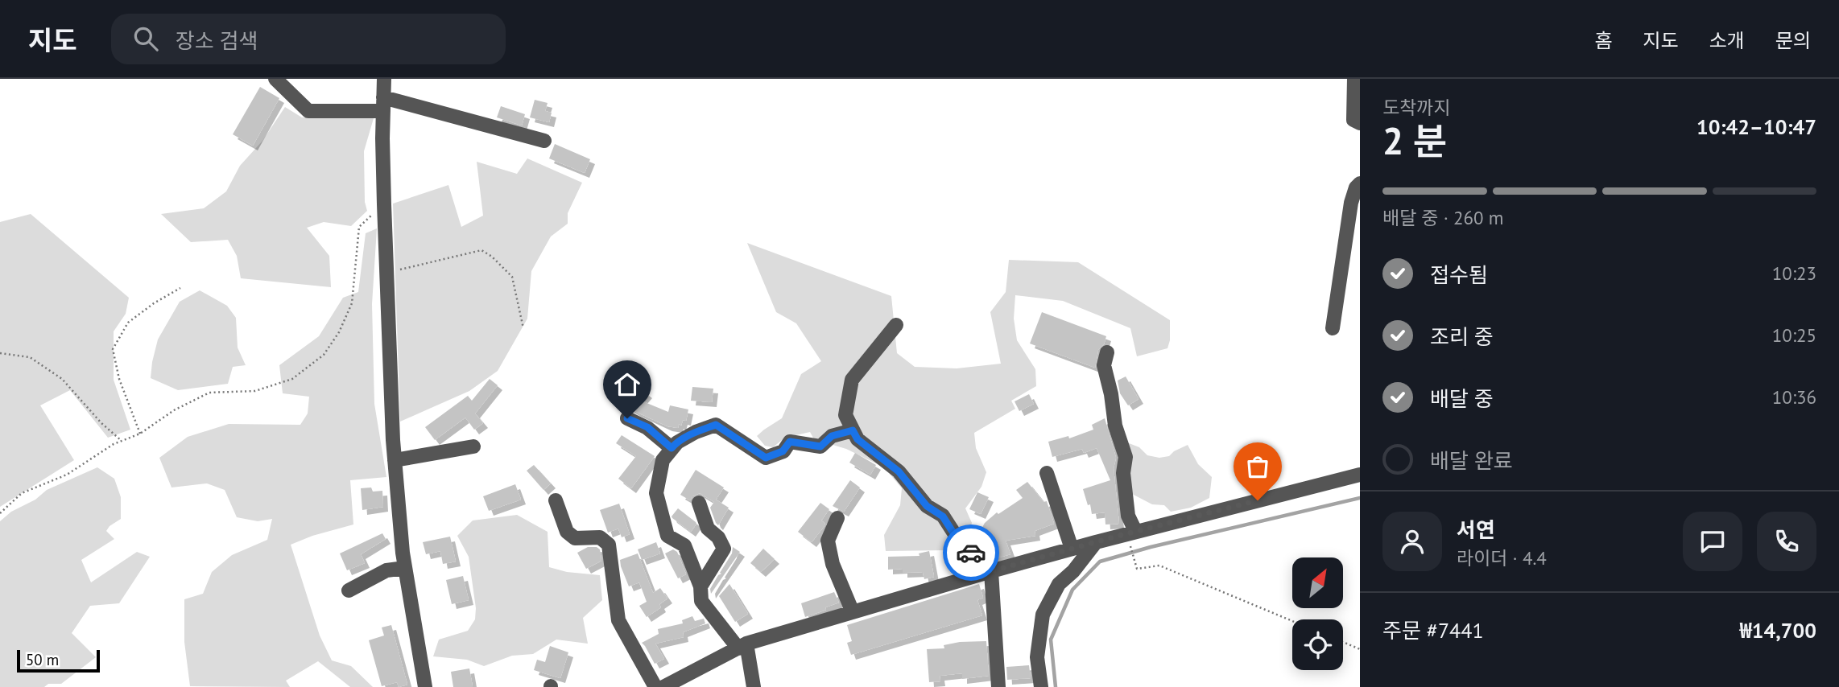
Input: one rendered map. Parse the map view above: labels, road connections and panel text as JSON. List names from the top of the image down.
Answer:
{
  "scale_bar": "50 m",
  "north": "top right",
  "page": {
    "header": "지도",
    "search": "장소 검색",
    "nav": [
      "홈",
      "지도",
      "소개",
      "문의"
    ],
    "heading": ["2 분", "도착까지", "10:42–10:47"],
    "panel": [
      "서연",
      "라이더 · 4.4",
      "주문 #7441",
      "₩14,700"
    ],
    "bar": "배달 중 · 260 m",
    "list": [
      ["접수됨", "10:23"],
      ["조리 중", "10:25"],
      ["배달 중", "10:36"],
      "배달 완료"
    ],
    "scale": "50 m"
  }
}
